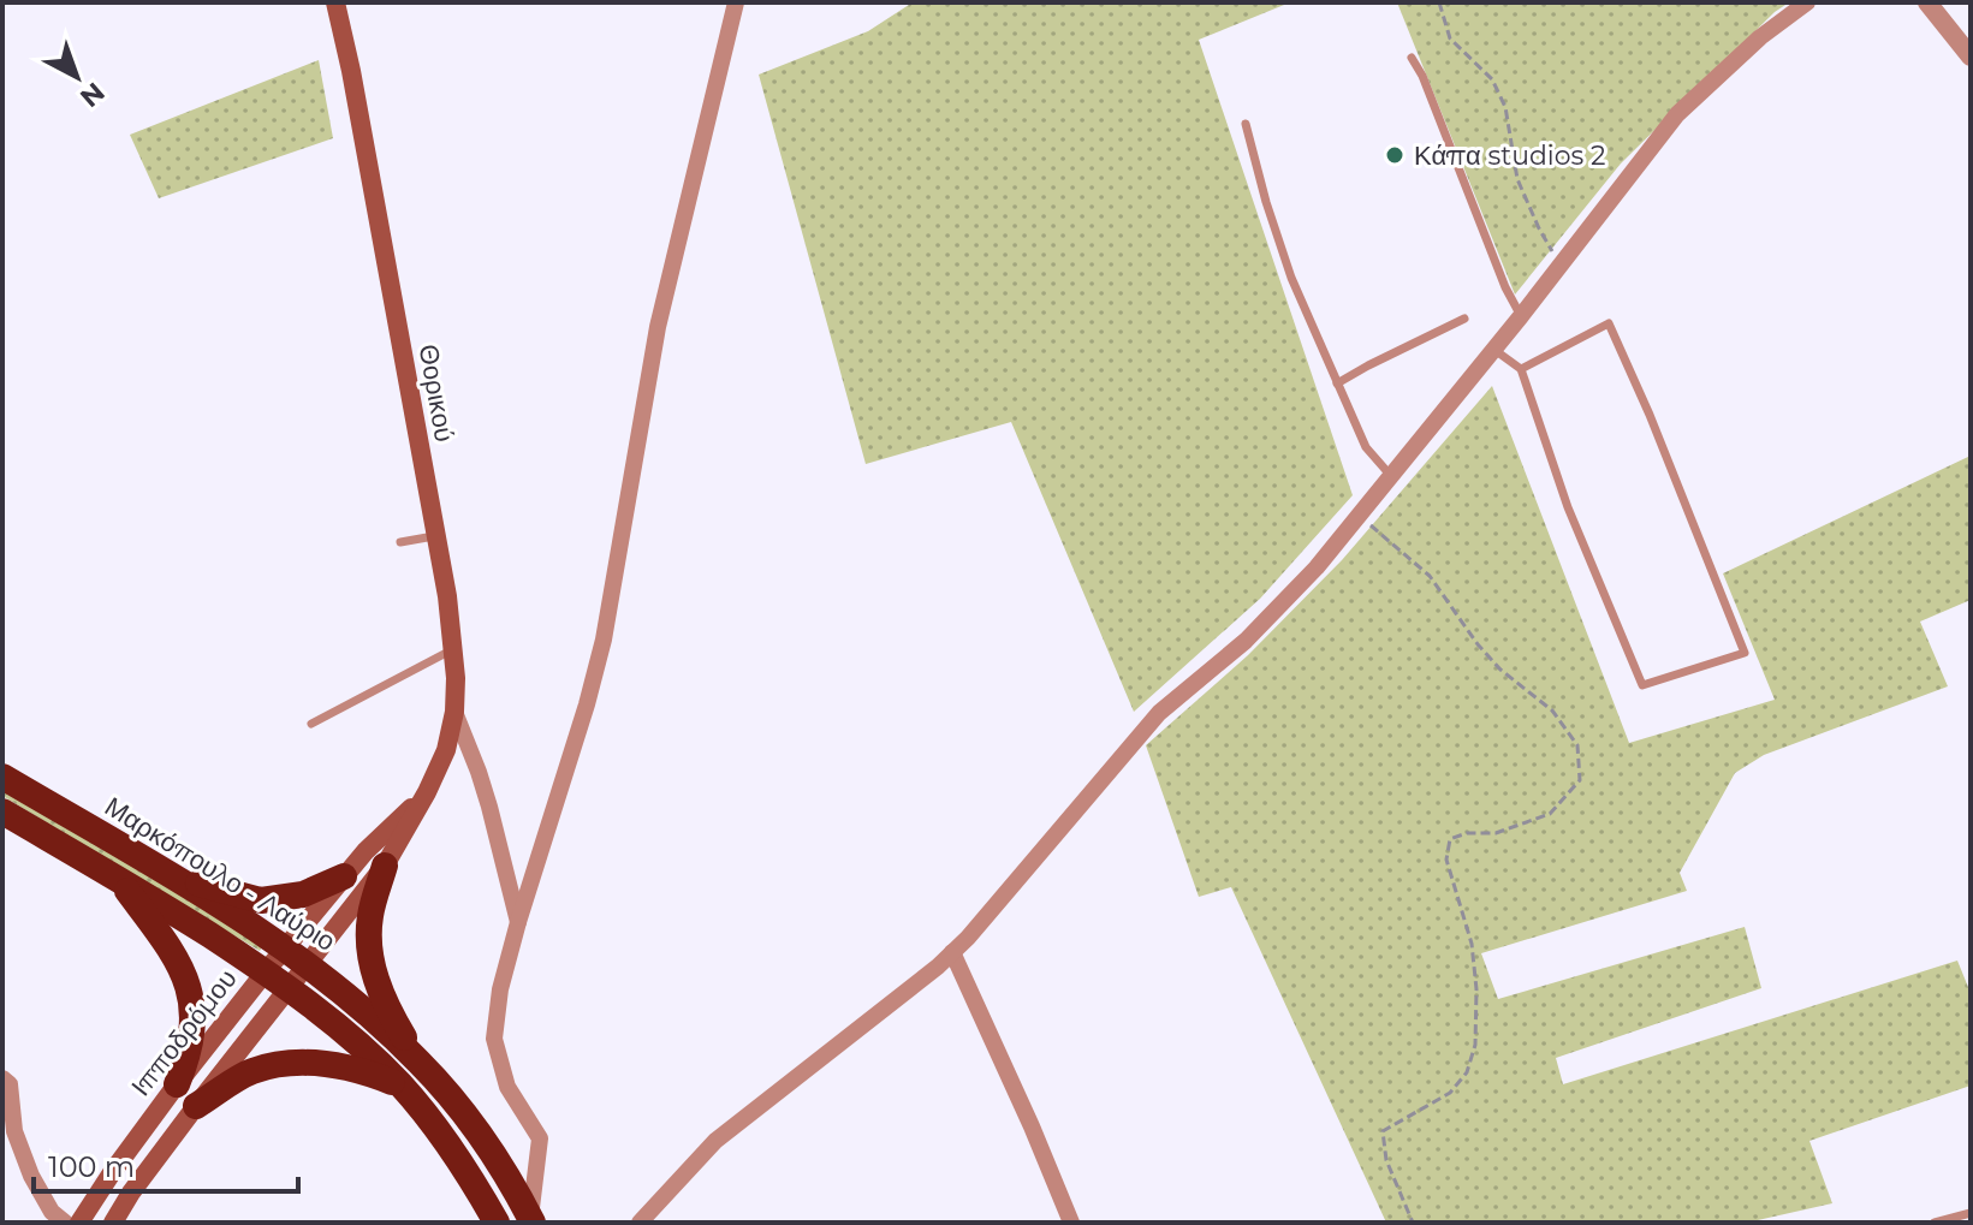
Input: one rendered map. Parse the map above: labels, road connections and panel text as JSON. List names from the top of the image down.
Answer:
{
  "streets": {
    "highway": ["Μαρκόπουλο - Λαύριο"],
    "main road": ["Θορικού", "Ιπποδρόμου"]
  },
  "crossings": [
    ["Θορικού", "Μαρκόπουλο - Λαύριο"],
    ["Θορικού", "Ιπποδρόμου"],
    ["Μαρκόπουλο - Λαύριο", "Ιπποδρόμου"]
  ],
  "places": ["Κάπα studios 2"],
  "scale_bar": "100 m",
  "north": "bottom right"
}
